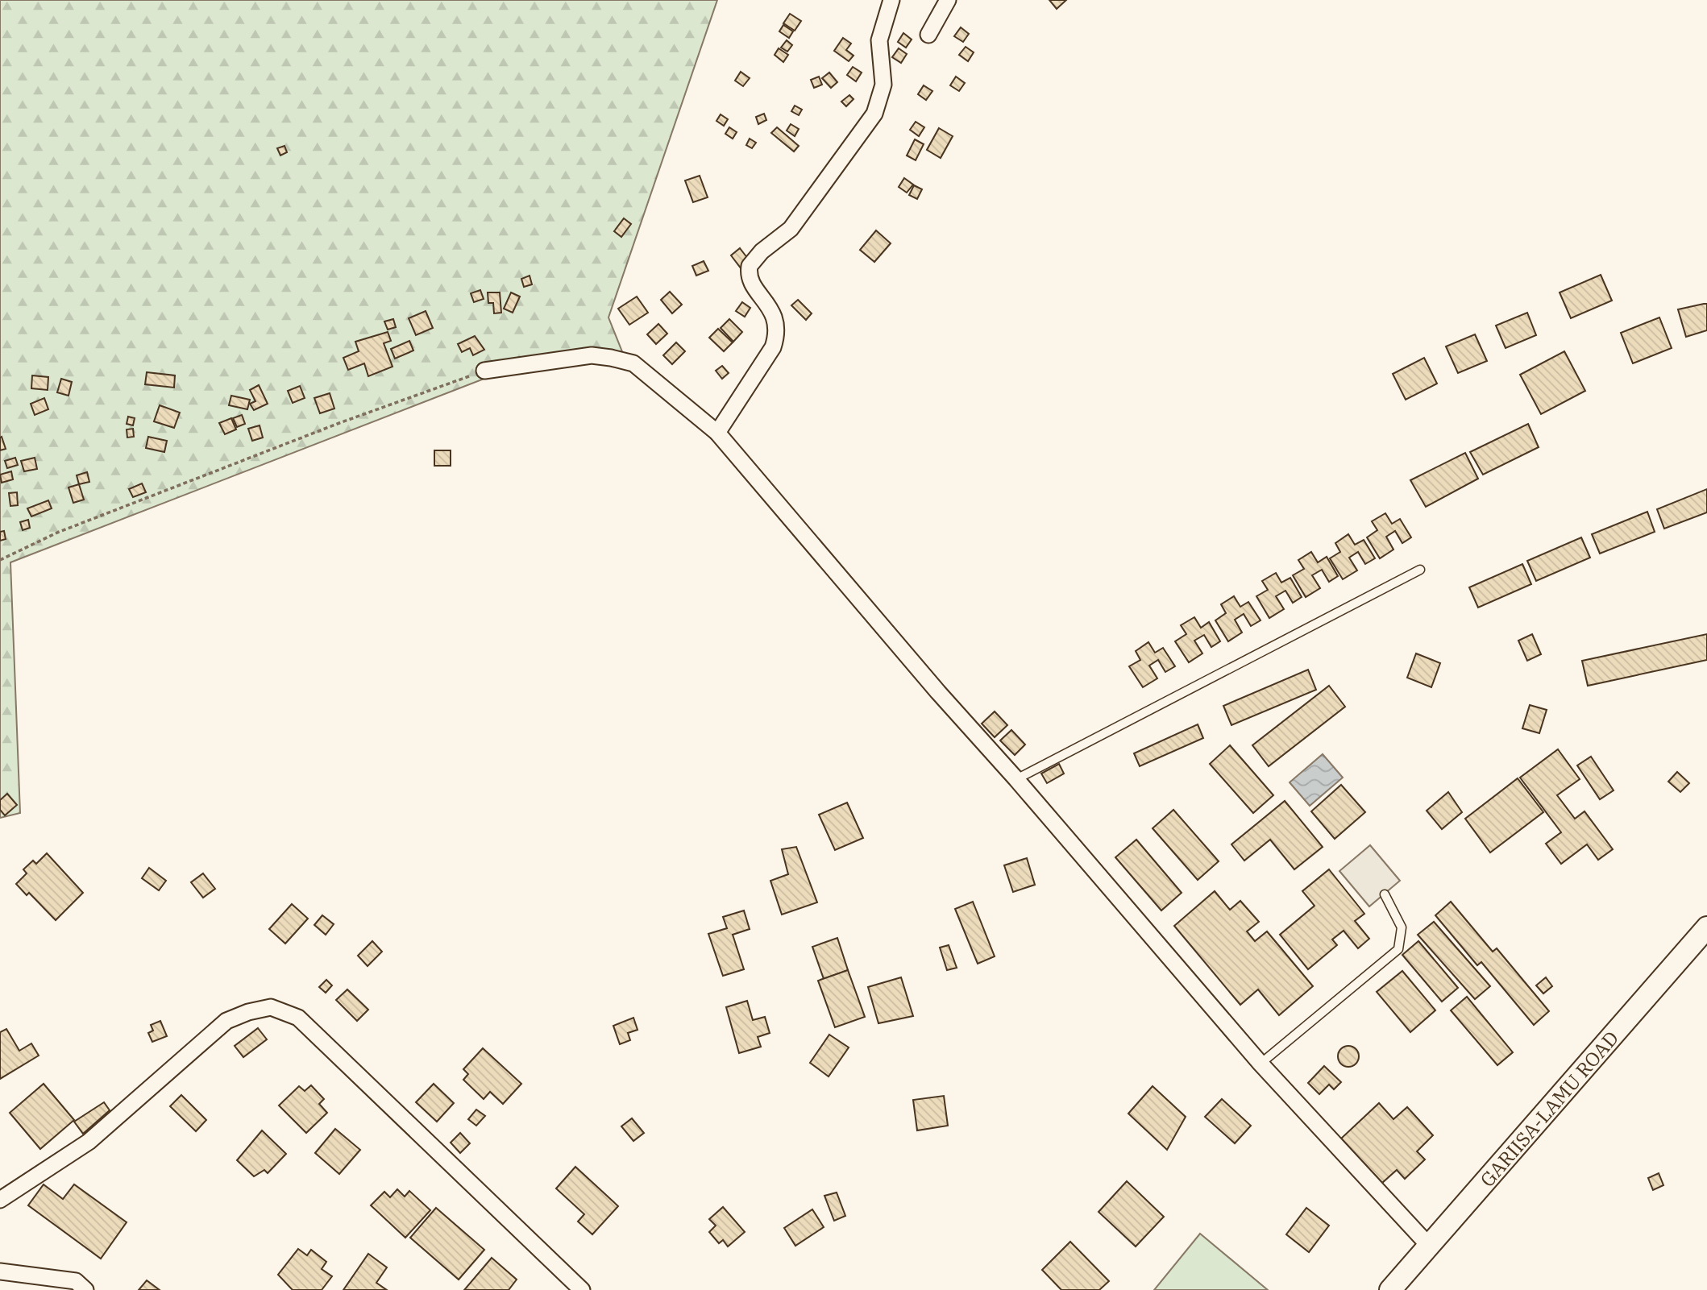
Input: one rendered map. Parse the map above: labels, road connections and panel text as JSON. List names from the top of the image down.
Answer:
{
  "streets": {
    "street": ["GARIISA-LAMU ROAD"]
  }
}
